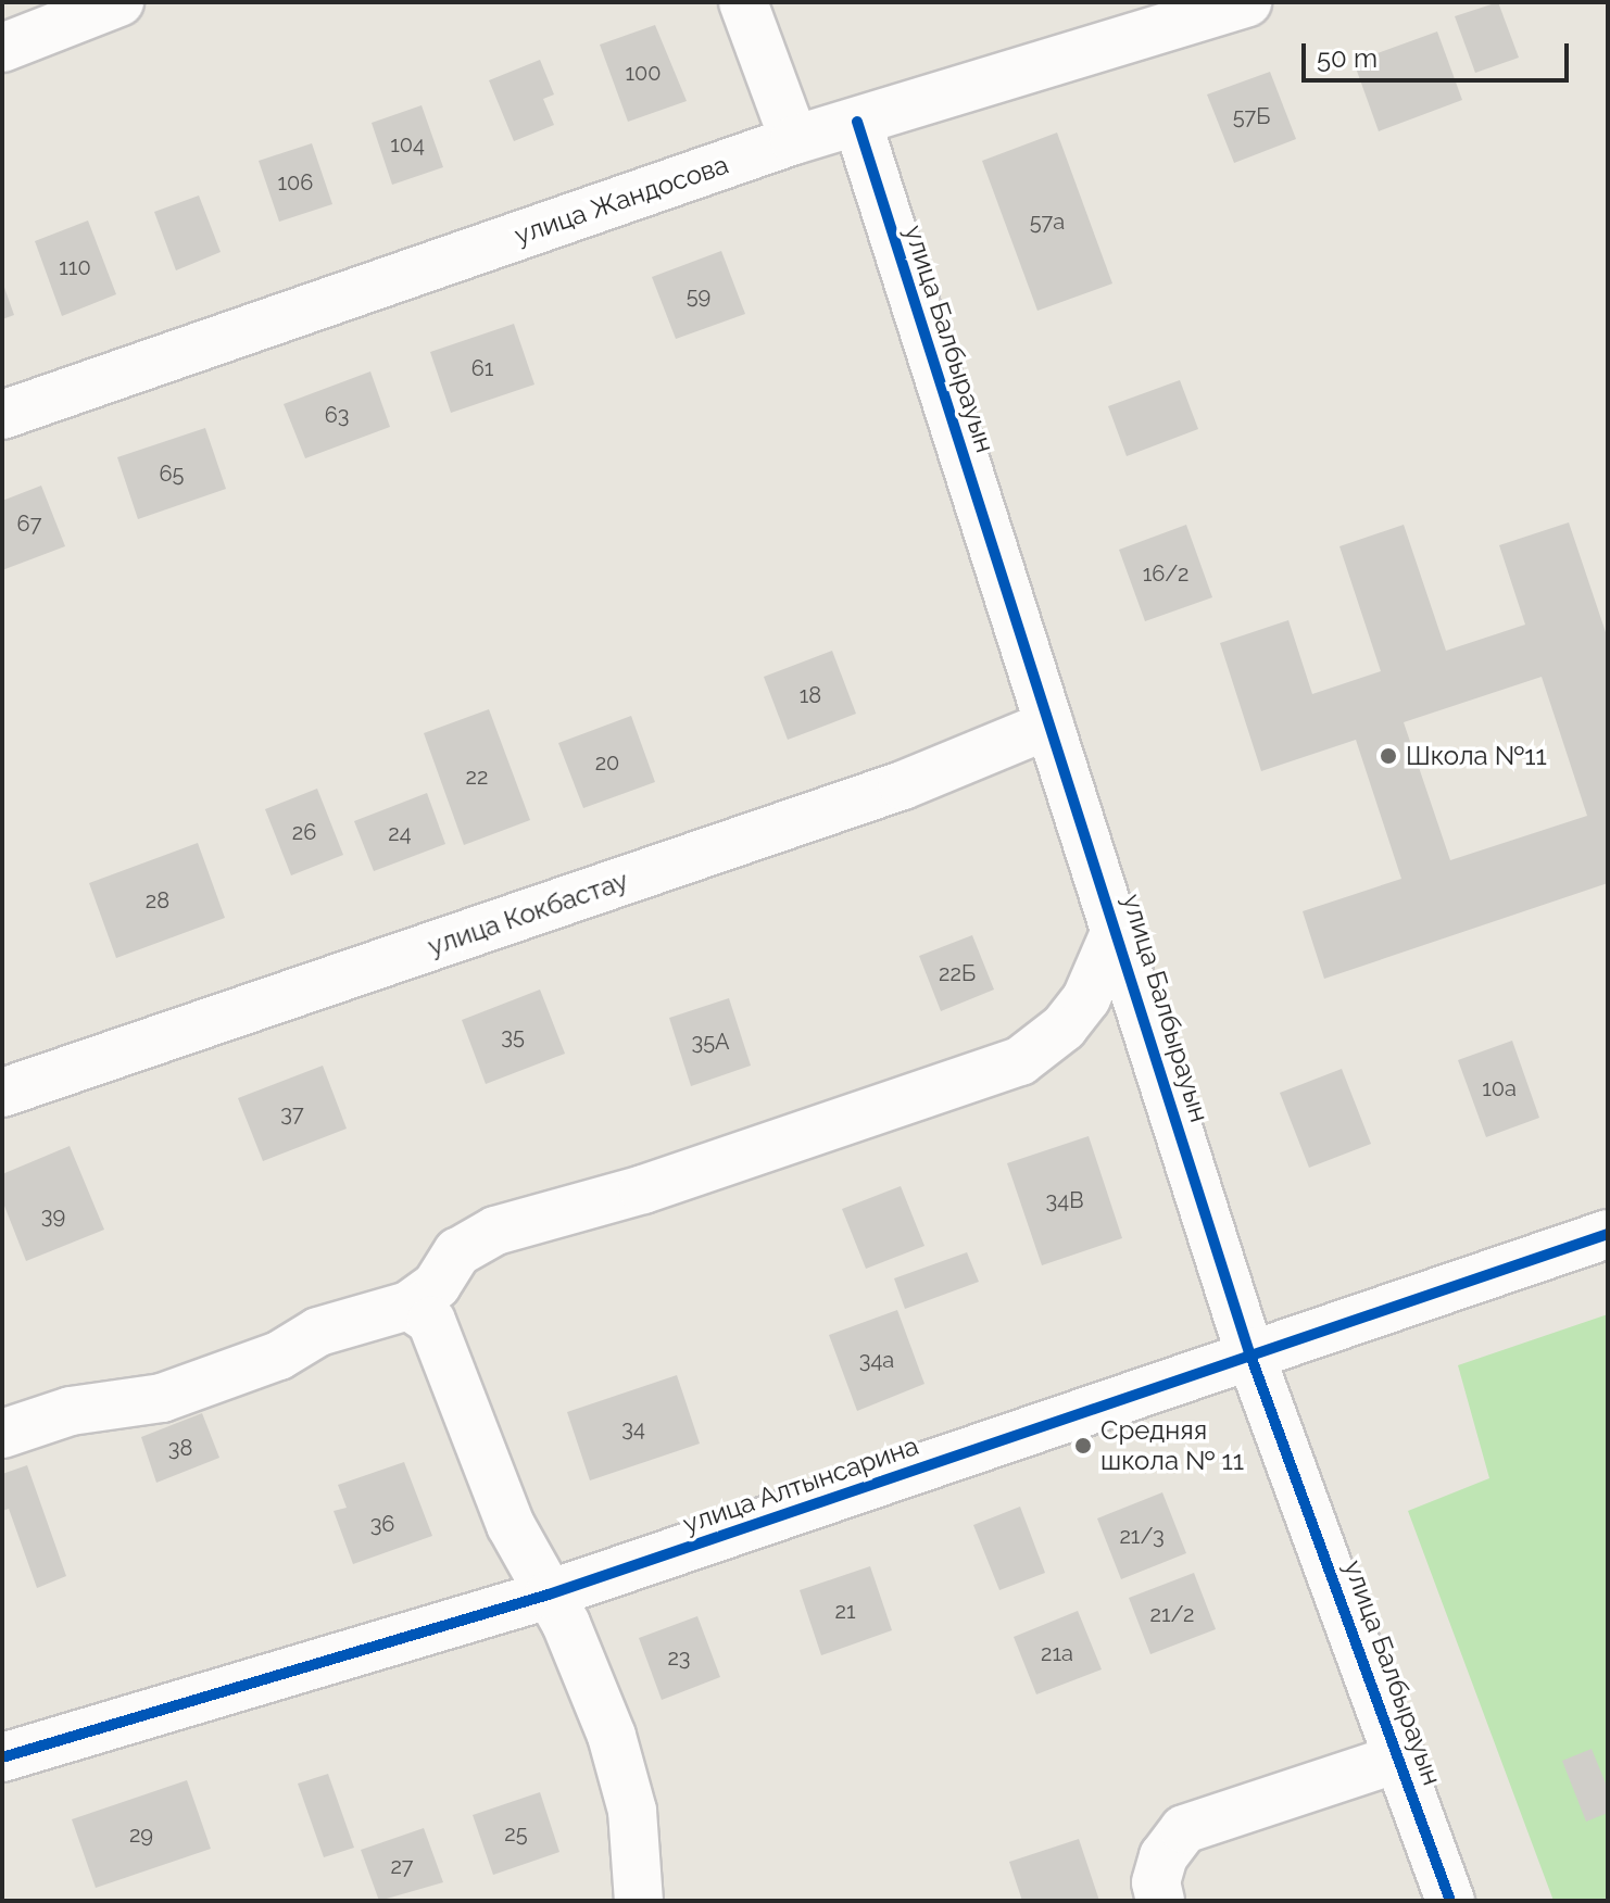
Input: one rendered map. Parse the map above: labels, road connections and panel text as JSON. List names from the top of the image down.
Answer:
{
  "streets": {
    "street": [
      "улица Жандосова",
      "улица Балбырауын",
      "улица Кокбастау",
      "улица Алтынсарина"
    ]
  },
  "crossings": [
    ["улица Жандосова", "улица Балбырауын"],
    ["улица Балбырауын", "улица Кокбастау"],
    ["улица Балбырауын", "улица Алтынсарина"]
  ],
  "places": ["Школа №11", "Средняя школа № 11"],
  "house_numbers": [
    "100",
    "57Б",
    "104",
    "106",
    "57а",
    "110",
    "59",
    "61",
    "63",
    "65",
    "67",
    "16/2",
    "18",
    "20",
    "22",
    "26",
    "24",
    "28",
    "22Б",
    "35",
    "35А",
    "10а",
    "37",
    "34В",
    "39",
    "34а",
    "34",
    "38",
    "36",
    "21/3",
    "21",
    "21/2",
    "21а",
    "23",
    "25",
    "29",
    "27"
  ],
  "scale_bar": "50 m"
}
